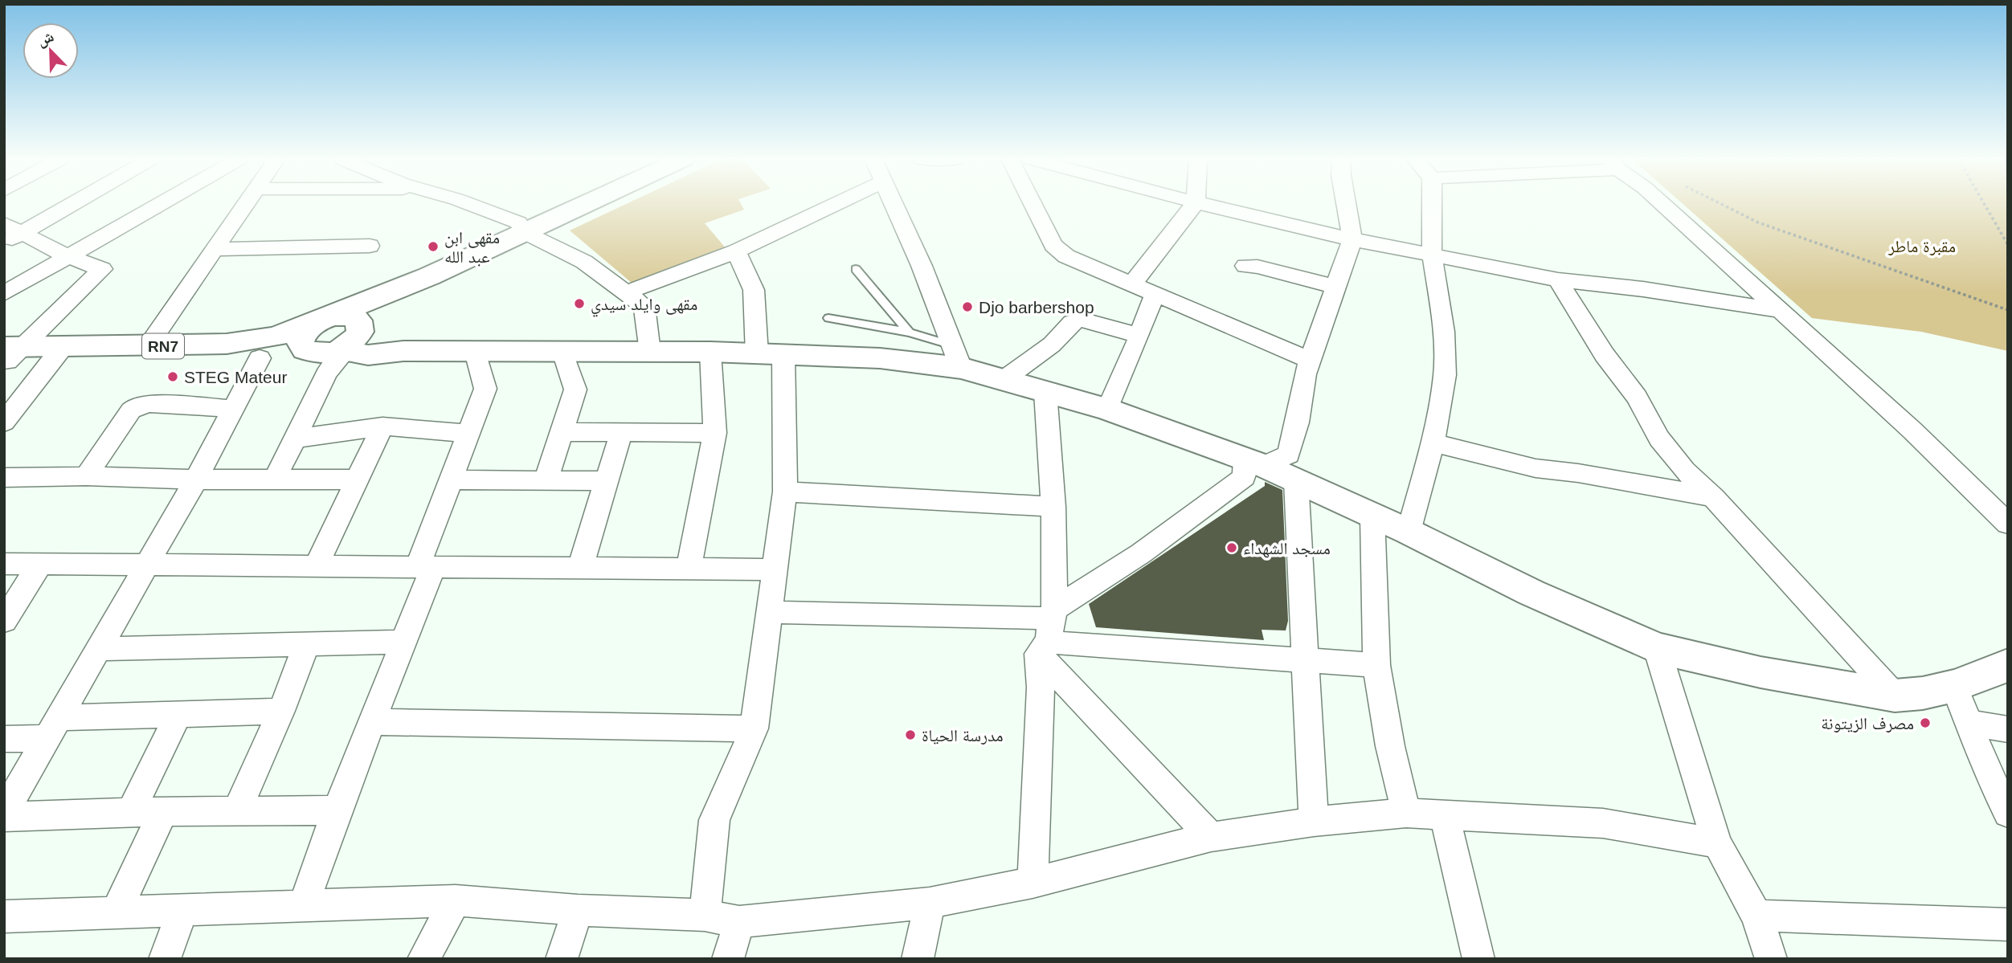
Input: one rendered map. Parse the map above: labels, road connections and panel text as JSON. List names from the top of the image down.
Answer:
{
  "streets": {
    "main road": ["RN7"]
  },
  "parks": ["مقبرة ماطر"],
  "places": [
    "مقهى ابن عبد الله",
    "مقهى وايلد سيدي",
    "Djo barbershop",
    "STEG Mateur",
    "مسجد الشهداء",
    "مصرف الزيتونة",
    "مدرسة الحياة"
  ],
  "north": "top left"
}
